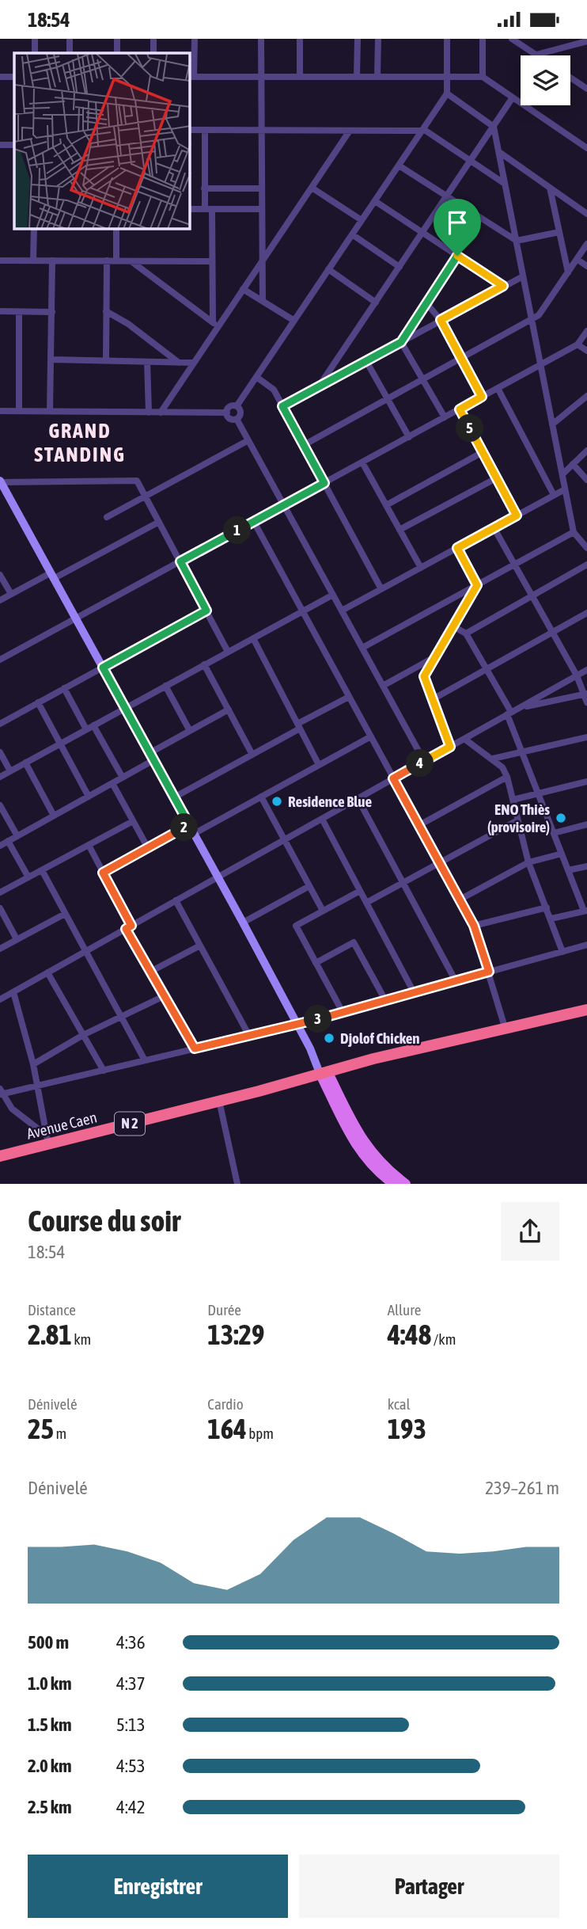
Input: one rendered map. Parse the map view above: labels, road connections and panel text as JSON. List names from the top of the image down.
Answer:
{
  "streets": {
    "highway": ["N 2", "Avenue Caen"]
  },
  "crossings": [
    ["N 2", "Avenue Caen"]
  ],
  "districts": ["GRAND STANDING"],
  "places": ["Residence Blue", "ENO Thiès (provisoire)", "Djolof Chicken"],
  "page": {
    "status": "18:54",
    "pins": [
      "5",
      "1",
      "4",
      "2",
      "3"
    ],
    "heading": ["Course du soir", "18:54"],
    "stats": [
      ["Distance", "2.81 km"],
      ["Durée", "13:29"],
      ["Allure", "4:48 /km"],
      ["Dénivelé", "25 m"],
      ["Cardio", "164 bpm"],
      ["kcal", "193"]
    ],
    "chart": ["Dénivelé", "239–261 m"],
    "list": [
      {
        "name": "500 m",
        "note": "4:36"
      },
      {
        "name": "1.0 km",
        "note": "4:37"
      },
      {
        "name": "1.5 km",
        "note": "5:13"
      },
      {
        "name": "2.0 km",
        "note": "4:53"
      },
      {
        "name": "2.5 km",
        "note": "4:42"
      }
    ],
    "buttons": ["Enregistrer", "Partager"]
  }
}
